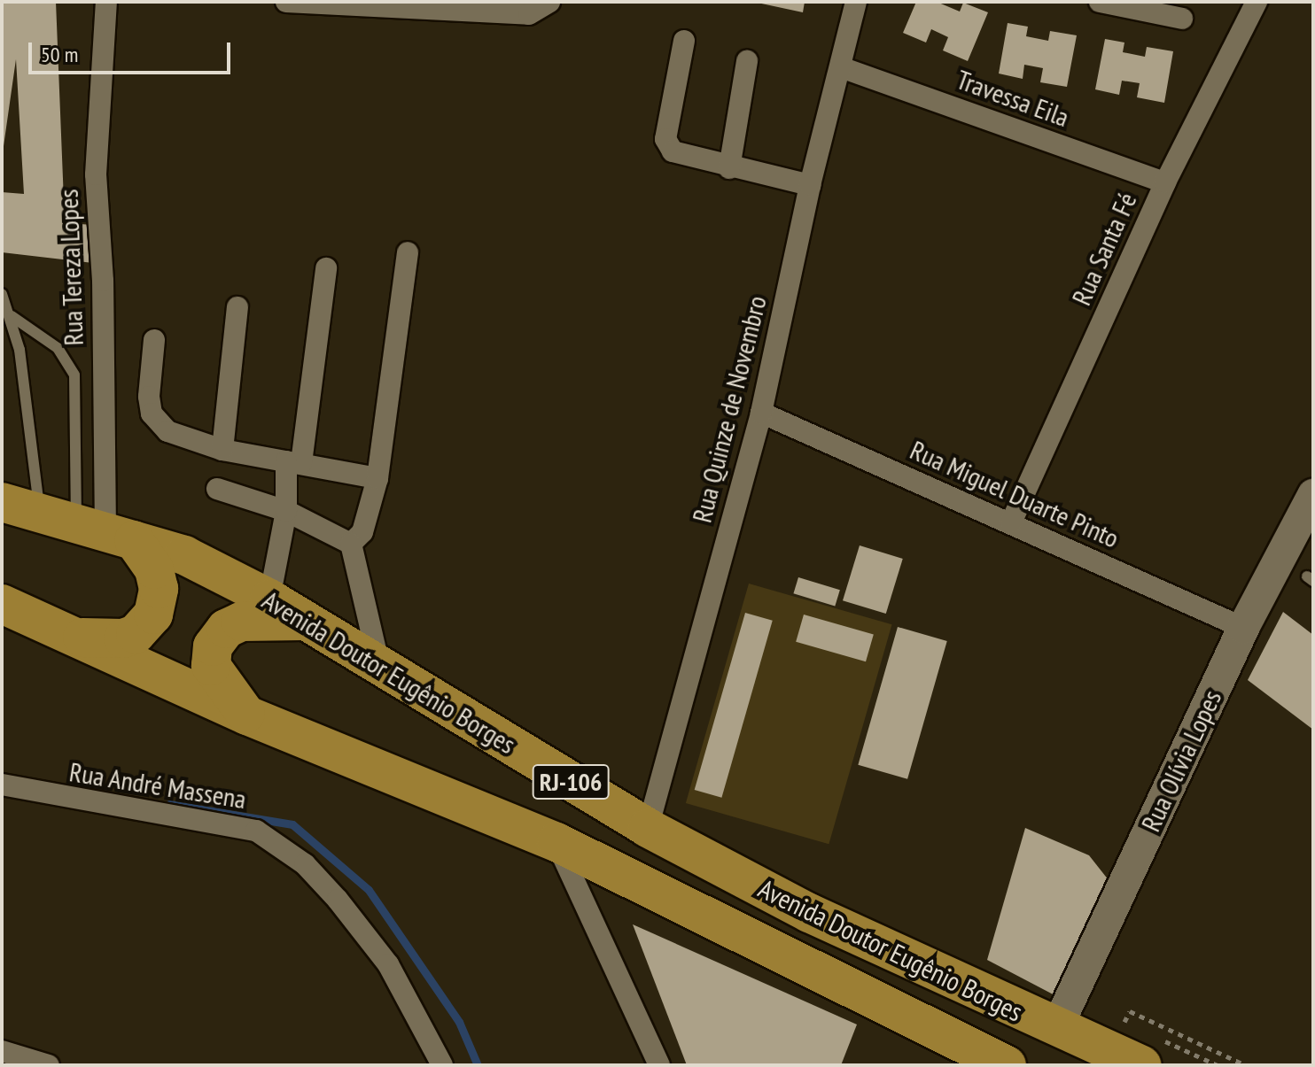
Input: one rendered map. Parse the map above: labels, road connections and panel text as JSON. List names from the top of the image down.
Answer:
{
  "streets": {
    "highway": ["Avenida Doutor Eugênio Borges", "RJ-106"],
    "street": [
      "Travessa Eila",
      "Rua Santa Fé",
      "Rua Tereza Lopes",
      "Rua Quinze de Novembro",
      "Rua Miguel Duarte Pinto",
      "Rua Olívia Lopes",
      "Rua André Massena"
    ]
  },
  "crossings": [
    ["Travessa Eila", "Rua Santa Fé"],
    ["Travessa Eila", "Rua Quinze de Novembro"],
    ["Rua Santa Fé", "Rua Miguel Duarte Pinto"],
    ["Rua Tereza Lopes", "Avenida Doutor Eugênio Borges"],
    ["Rua Quinze de Novembro", "Rua Miguel Duarte Pinto"],
    ["Rua Quinze de Novembro", "Avenida Doutor Eugênio Borges"],
    ["Rua Miguel Duarte Pinto", "Rua Olívia Lopes"],
    ["Avenida Doutor Eugênio Borges", "Rua Olívia Lopes"]
  ],
  "scale_bar": "50 m"
}
